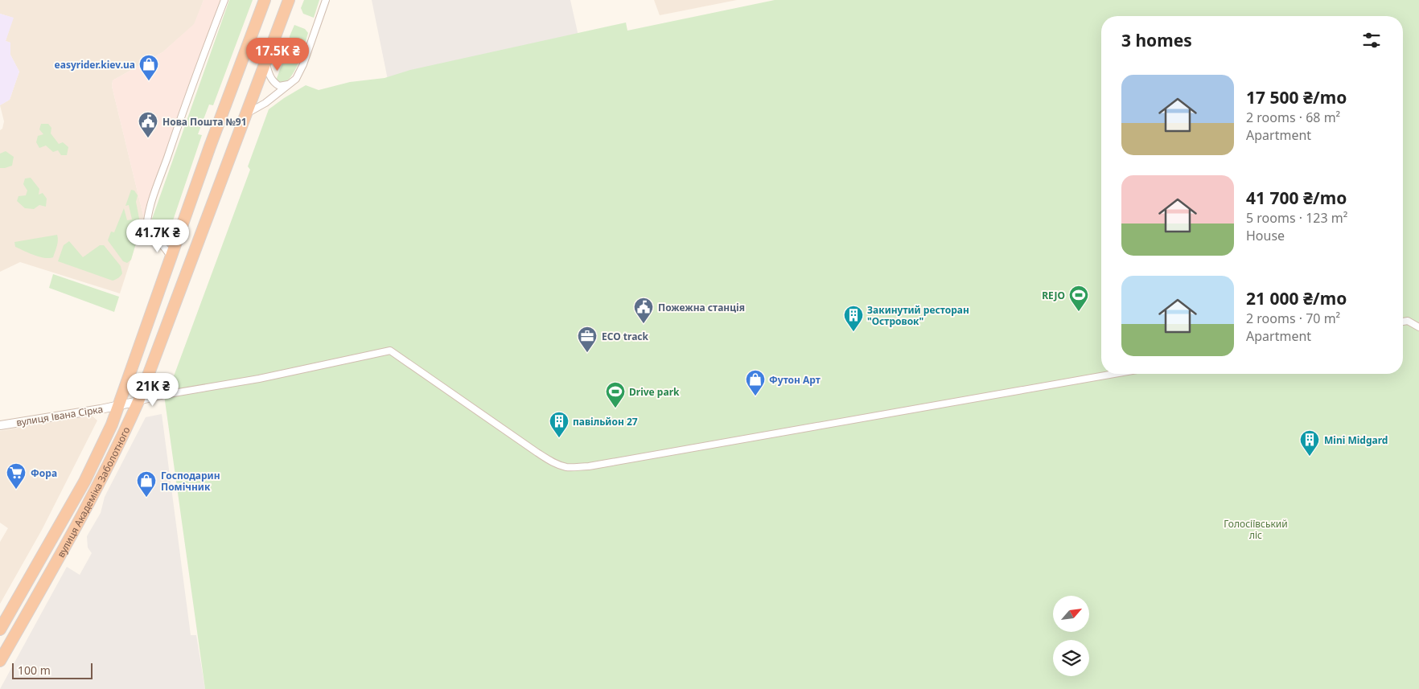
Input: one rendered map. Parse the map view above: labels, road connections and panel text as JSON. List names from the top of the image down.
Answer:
{
  "streets": {
    "highway": ["вулиця Академіка Заболотного"],
    "street": ["вулиця Івана Сірка"]
  },
  "crossings": [
    ["вулиця Івана Сірка", "вулиця Академіка Заболотного"]
  ],
  "parks": ["Голосіївський ліс"],
  "places": {
    "shop": ["easyrider.kiev.ua", "Футон Арт", "Господарин Помічник"],
    "public building": ["Нова Пошта №91", "Пожежна станція"],
    "sports": ["REJO", "Drive park"],
    "building": ["Закинутий ресторан \"Островок\"", "павільйон 27", "Mini Midgard"],
    "office": ["ECO track"],
    "supermarket": ["Фора"]
  },
  "scale_bar": "100 m",
  "north": "top right",
  "page": {
    "heading": "3 homes",
    "price": ["17.5K ₴", "41.7K ₴", "21K ₴"],
    "list": [
      {
        "name": "17 500 ₴/mo",
        "note": "2 rooms · 68 m² · Apartment"
      },
      {
        "name": "41 700 ₴/mo",
        "note": "5 rooms · 123 m² · House"
      },
      {
        "name": "21 000 ₴/mo",
        "note": "2 rooms · 70 m² · Apartment"
      }
    ],
    "scale": "100 m"
  }
}
